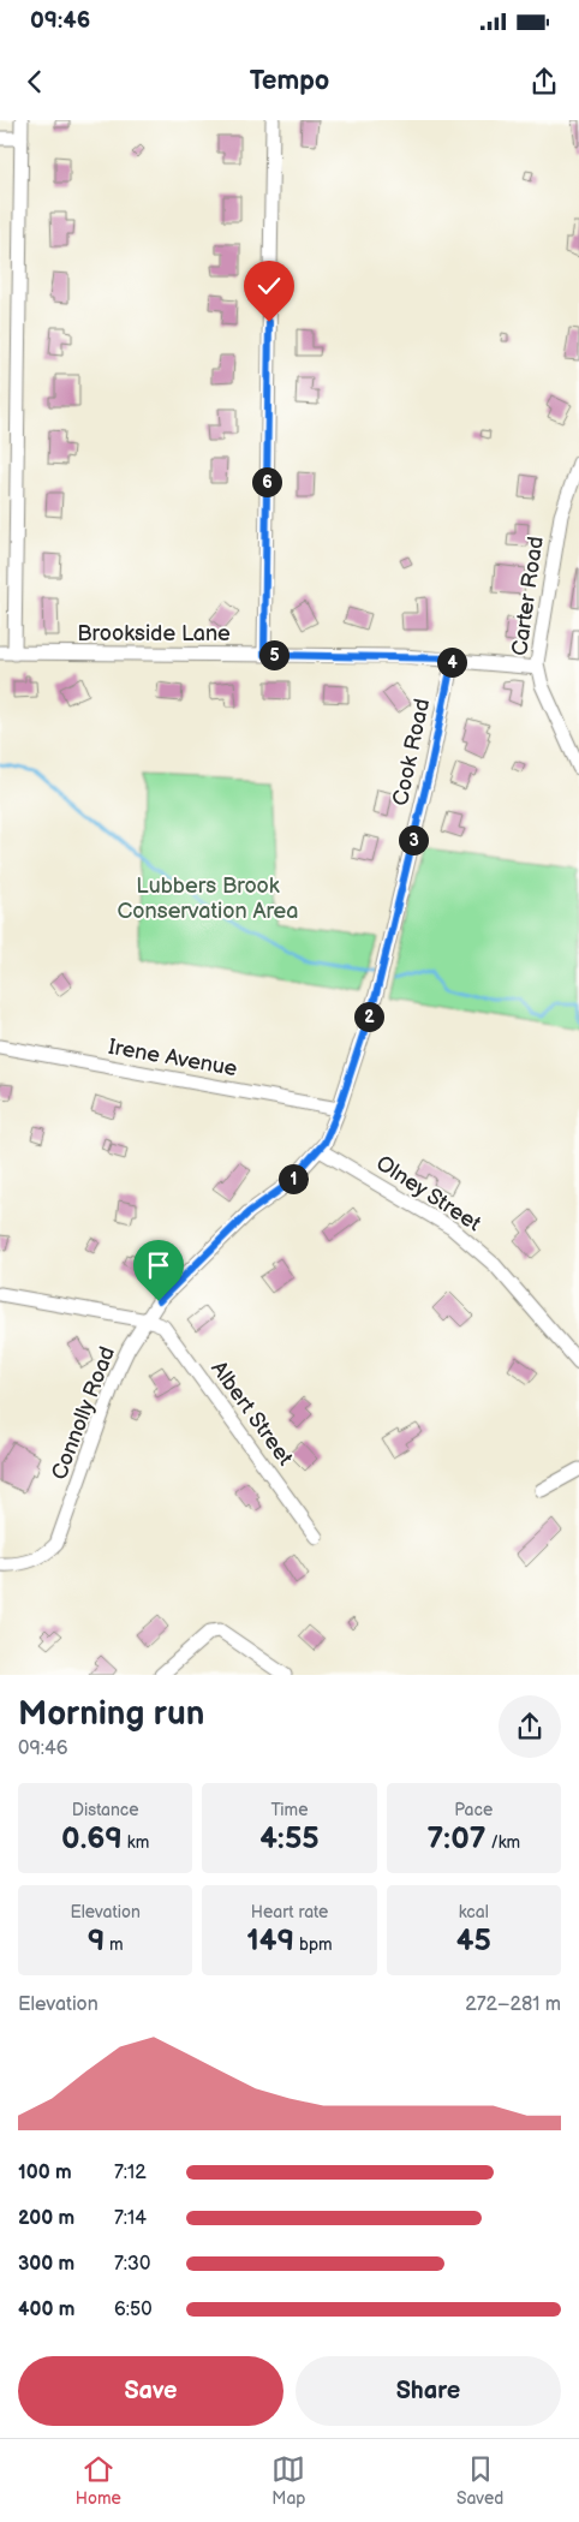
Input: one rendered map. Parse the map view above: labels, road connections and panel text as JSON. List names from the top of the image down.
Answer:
{
  "streets": {
    "street": [
      "Carter Road",
      "Brookside Lane",
      "Cook Road",
      "Irene Avenue",
      "Olney Street",
      "Connolly Road",
      "Albert Street"
    ]
  },
  "crossings": [
    ["Carter Road", "Brookside Lane"],
    ["Brookside Lane", "Cook Road"],
    ["Cook Road", "Connolly Road"],
    ["Irene Avenue", "Connolly Road"],
    ["Olney Street", "Connolly Road"],
    ["Connolly Road", "Albert Street"]
  ],
  "parks": ["Lubbers Brook Conservation Area"],
  "page": {
    "status": "09:46",
    "header": "Tempo",
    "pins": [
      "6",
      "5",
      "4",
      "3",
      "2",
      "1"
    ],
    "heading": ["Morning run", "09:46"],
    "stats": [
      ["Distance", "0.69 km"],
      ["Time", "4:55"],
      ["Pace", "7:07 /km"],
      ["Elevation", "9 m"],
      ["Heart rate", "149 bpm"],
      ["kcal", "45"]
    ],
    "chart": ["Elevation", "272–281 m"],
    "list": [
      {
        "name": "100 m",
        "note": "7:12"
      },
      {
        "name": "200 m",
        "note": "7:14"
      },
      {
        "name": "300 m",
        "note": "7:30"
      },
      {
        "name": "400 m",
        "note": "6:50"
      }
    ],
    "buttons": ["Save", "Share"],
    "tabs": ["Home", "Map", "Saved"]
  }
}
